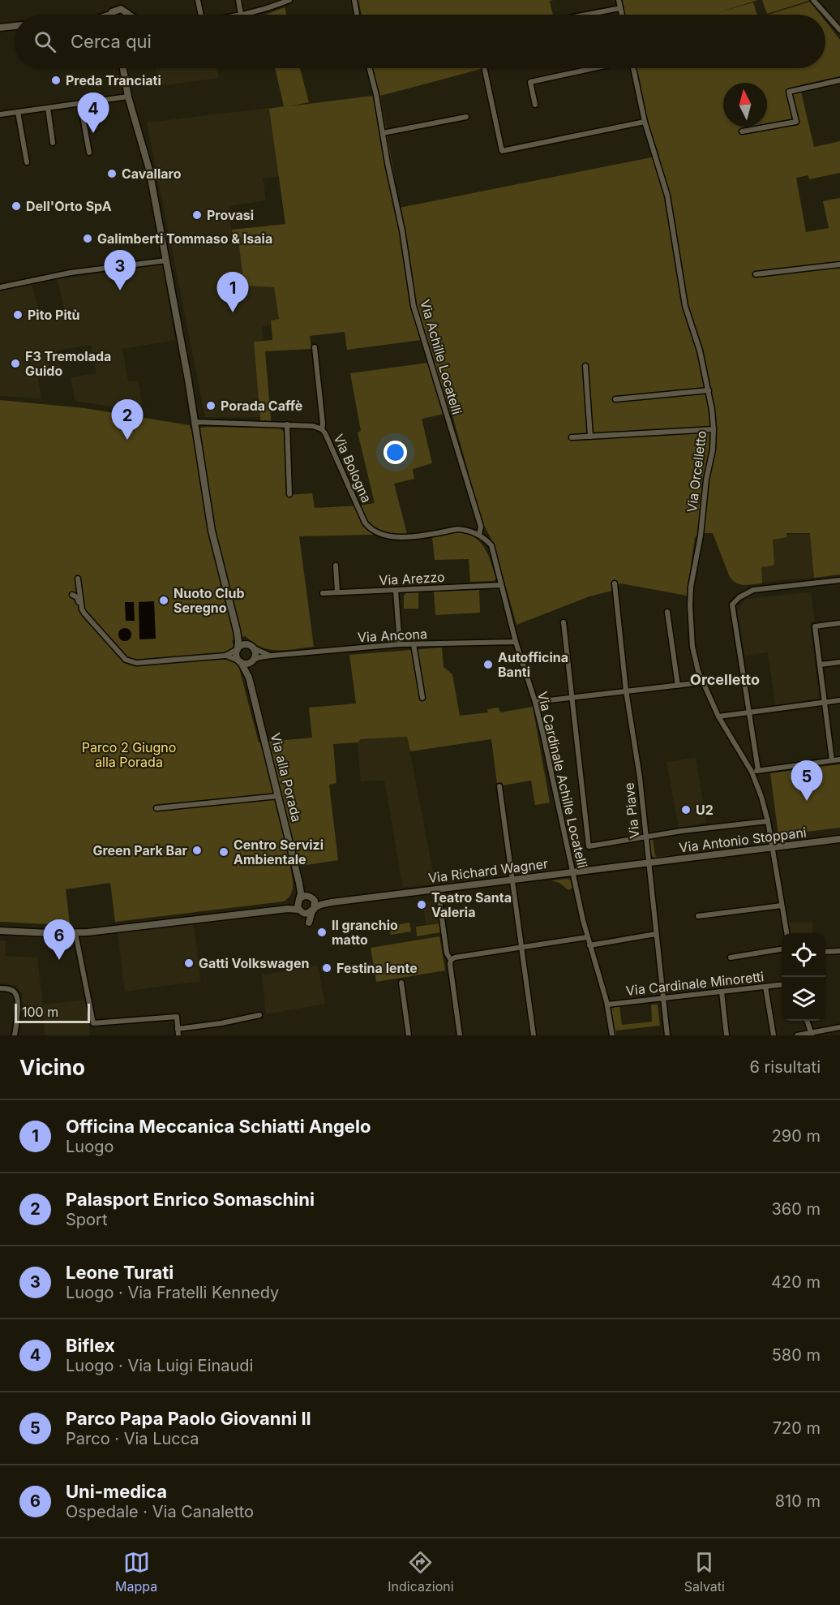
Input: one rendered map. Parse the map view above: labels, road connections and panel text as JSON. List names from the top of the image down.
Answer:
{
  "streets": {
    "street": [
      "Via Achille Locatelli",
      "Via Bologna",
      "Via Orcelletto",
      "Via Arezzo",
      "Via Ancona",
      "Via alla Porada",
      "Via Cardinale Achille Locatelli",
      "Via Piave",
      "Via Antonio Stoppani",
      "Via Richard Wagner",
      "Via Cardinale Minoretti"
    ]
  },
  "crossings": [
    ["Via Achille Locatelli", "Via Bologna"],
    ["Via Achille Locatelli", "Via Cardinale Achille Locatelli"],
    ["Via Bologna", "Via Cardinale Achille Locatelli"],
    ["Via Orcelletto", "Via Antonio Stoppani"],
    ["Via Arezzo", "Via Cardinale Achille Locatelli"],
    ["Via Ancona", "Via alla Porada"],
    ["Via Ancona", "Via Cardinale Achille Locatelli"],
    ["Via alla Porada", "Via Richard Wagner"],
    ["Via Cardinale Achille Locatelli", "Via Richard Wagner"],
    ["Via Cardinale Achille Locatelli", "Via Cardinale Minoretti"],
    ["Via Piave", "Via Antonio Stoppani"],
    ["Via Piave", "Via Richard Wagner"],
    ["Via Piave", "Via Cardinale Minoretti"],
    ["Via Antonio Stoppani", "Via Richard Wagner"]
  ],
  "districts": ["Orcelletto"],
  "parks": ["Parco 2 Giugno alla Porada"],
  "places": [
    "Preda Tranciati",
    "Cavallaro",
    "Dell'Orto SpA",
    "Provasi",
    "Galimberti Tommaso & Isaia",
    "Pito Pitù",
    "F3 Tremolada Guido",
    "Porada Caffè",
    "Nuoto Club Seregno",
    "Autofficina Banti",
    "U2",
    "Green Park Bar",
    "Centro Servizi Ambientale",
    "Teatro Santa Valeria",
    "Il granchio matto",
    "Gatti Volkswagen",
    "Festina lente"
  ],
  "scale_bar": "100 m",
  "north": "top",
  "page": {
    "search": "Cerca qui",
    "pins": [
      "4",
      "3",
      "1",
      "2",
      "5",
      "6"
    ],
    "scale": "100 m",
    "heading": ["Vicino", "6 risultati"],
    "list": [
      {
        "mark": "1",
        "name": "Officina Meccanica Schiatti Angelo",
        "note": "Luogo",
        "value": "290 m"
      },
      {
        "mark": "2",
        "name": "Palasport Enrico Somaschini",
        "note": "Sport",
        "value": "360 m"
      },
      {
        "mark": "3",
        "name": "Leone Turati",
        "note": "Luogo · Via Fratelli Kennedy",
        "value": "420 m"
      },
      {
        "mark": "4",
        "name": "Biflex",
        "note": "Luogo · Via Luigi Einaudi",
        "value": "580 m"
      },
      {
        "mark": "5",
        "name": "Parco Papa Paolo Giovanni II",
        "note": "Parco · Via Lucca",
        "value": "720 m"
      },
      {
        "mark": "6",
        "name": "Uni-medica",
        "note": "Ospedale · Via Canaletto",
        "value": "810 m"
      }
    ],
    "nav": ["Mappa", "Indicazioni", "Salvati"]
  }
}
